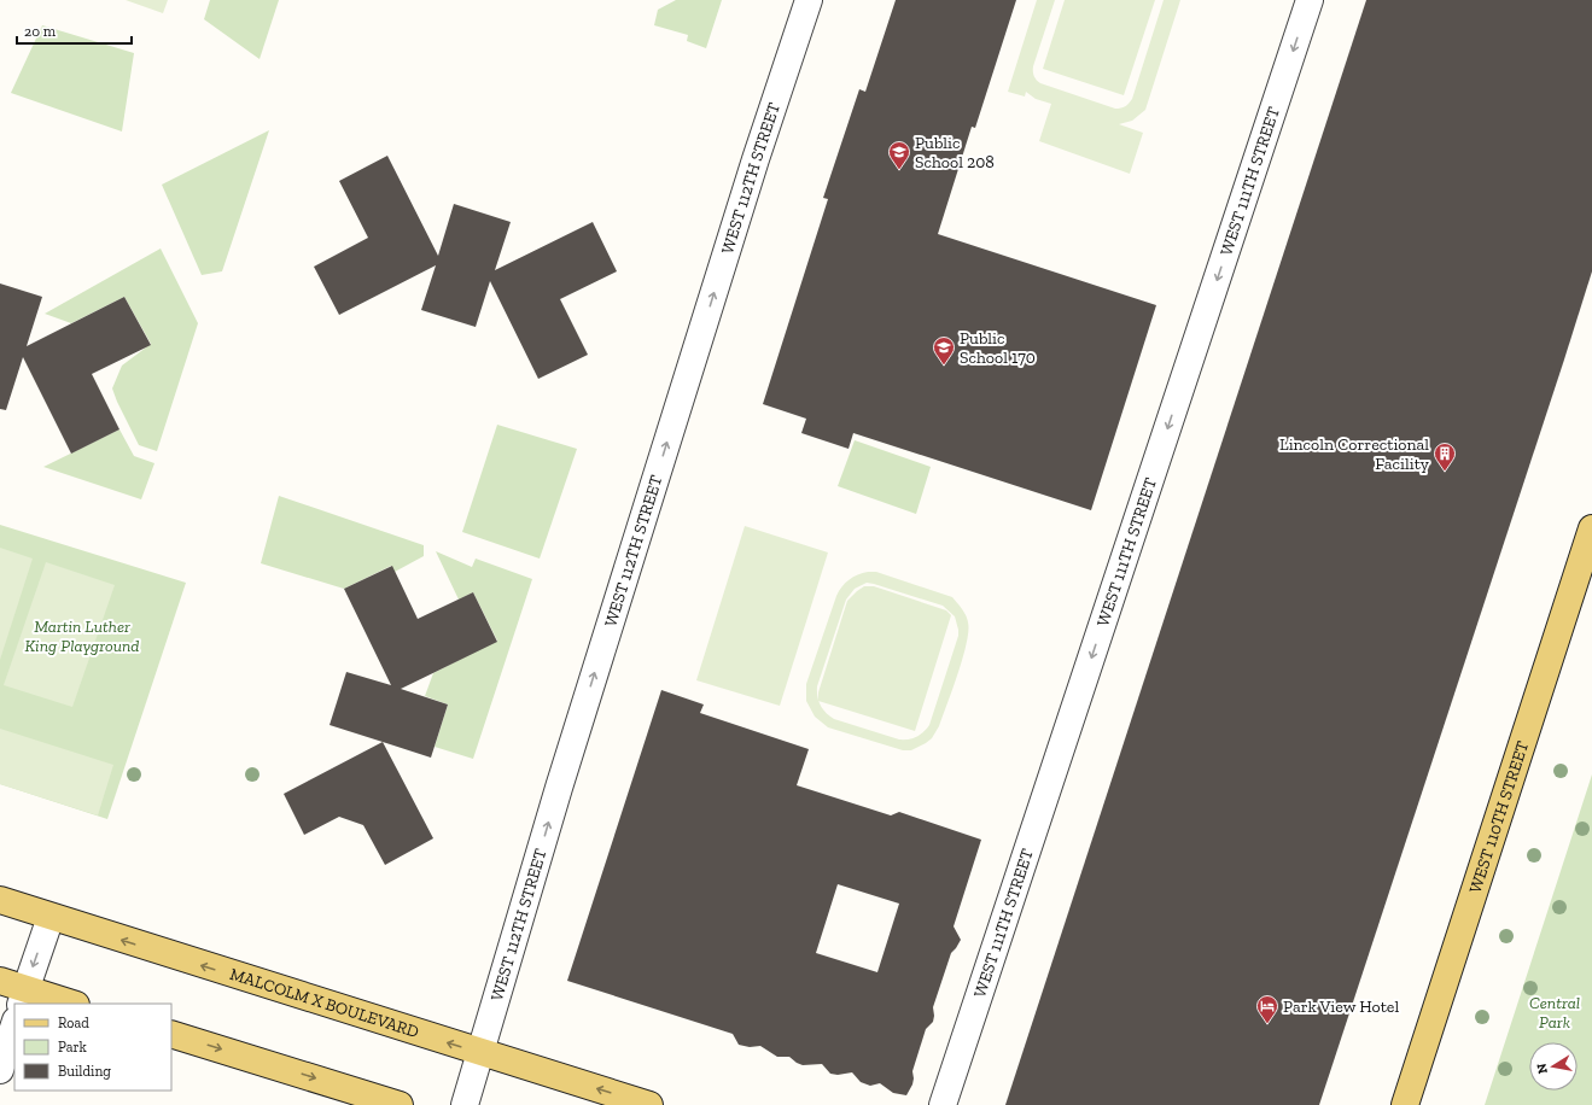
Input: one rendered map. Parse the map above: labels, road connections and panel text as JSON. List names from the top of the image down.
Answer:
{
  "streets": {
    "main road": ["WEST 110TH STREET", "MALCOLM X BOULEVARD"],
    "street": ["WEST 112TH STREET", "WEST 111TH STREET"]
  },
  "crossings": [
    ["WEST 112TH STREET", "MALCOLM X BOULEVARD"]
  ],
  "one_way": ["WEST 112TH STREET", "WEST 111TH STREET"],
  "parks": ["Martin Luther King Playground", "Central Park"],
  "places": {
    "school or university": ["Public School 208", "Public School 170"],
    "building": ["Lincoln Correctional Facility"],
    "hotel": ["Park View Hotel"]
  },
  "legend": ["Road", "Park", "Building"],
  "scale_bar": "20 m",
  "north": "left"
}
